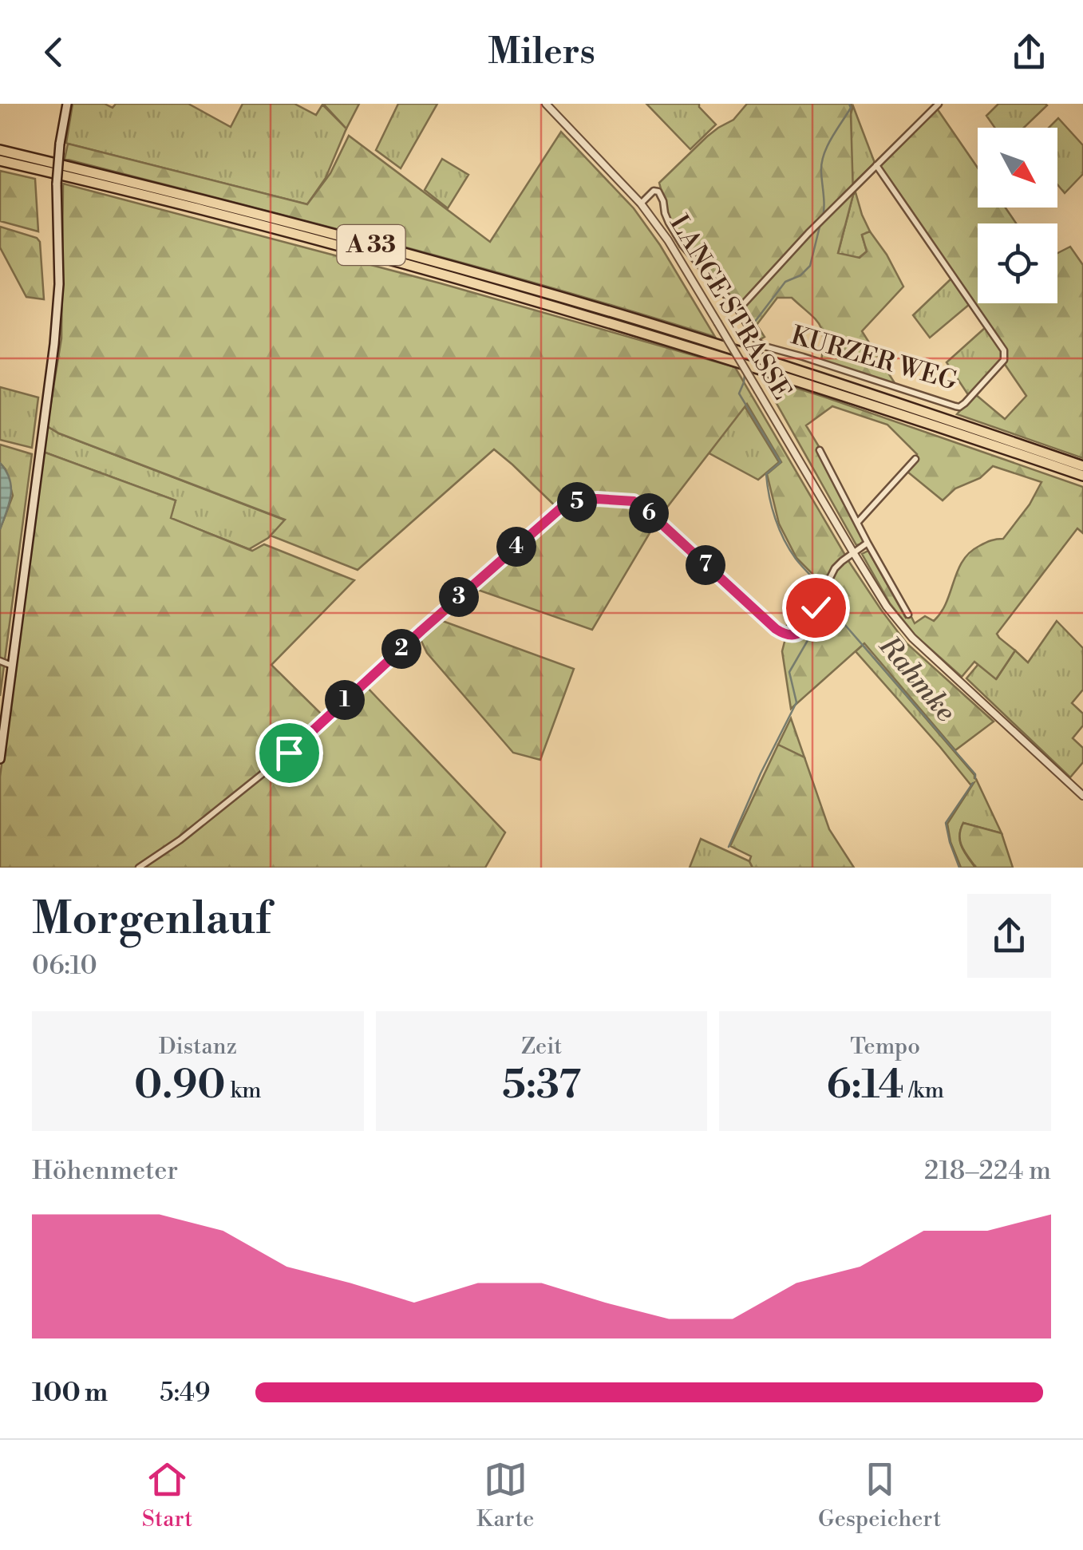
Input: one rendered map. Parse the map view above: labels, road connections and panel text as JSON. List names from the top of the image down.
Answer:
{
  "streets": {
    "highway": ["A 33"],
    "street": ["LANGE STRASSE", "KURZER WEG"]
  },
  "crossings": [
    ["LANGE STRASSE", "KURZER WEG"]
  ],
  "water": ["Rahmke"],
  "north": "bottom right",
  "page": {
    "header": "Milers",
    "pins": [
      "5",
      "6",
      "4",
      "7",
      "3",
      "2",
      "1"
    ],
    "heading": ["Morgenlauf", "06:10"],
    "stats": [
      ["Distanz", "0.90 km"],
      ["Zeit", "5:37"],
      ["Tempo", "6:14 /km"]
    ],
    "chart": ["Höhenmeter", "218–224 m"],
    "list": [
      {
        "name": "100 m",
        "note": "5:49"
      }
    ],
    "tabs": ["Start", "Karte", "Gespeichert"]
  }
}
